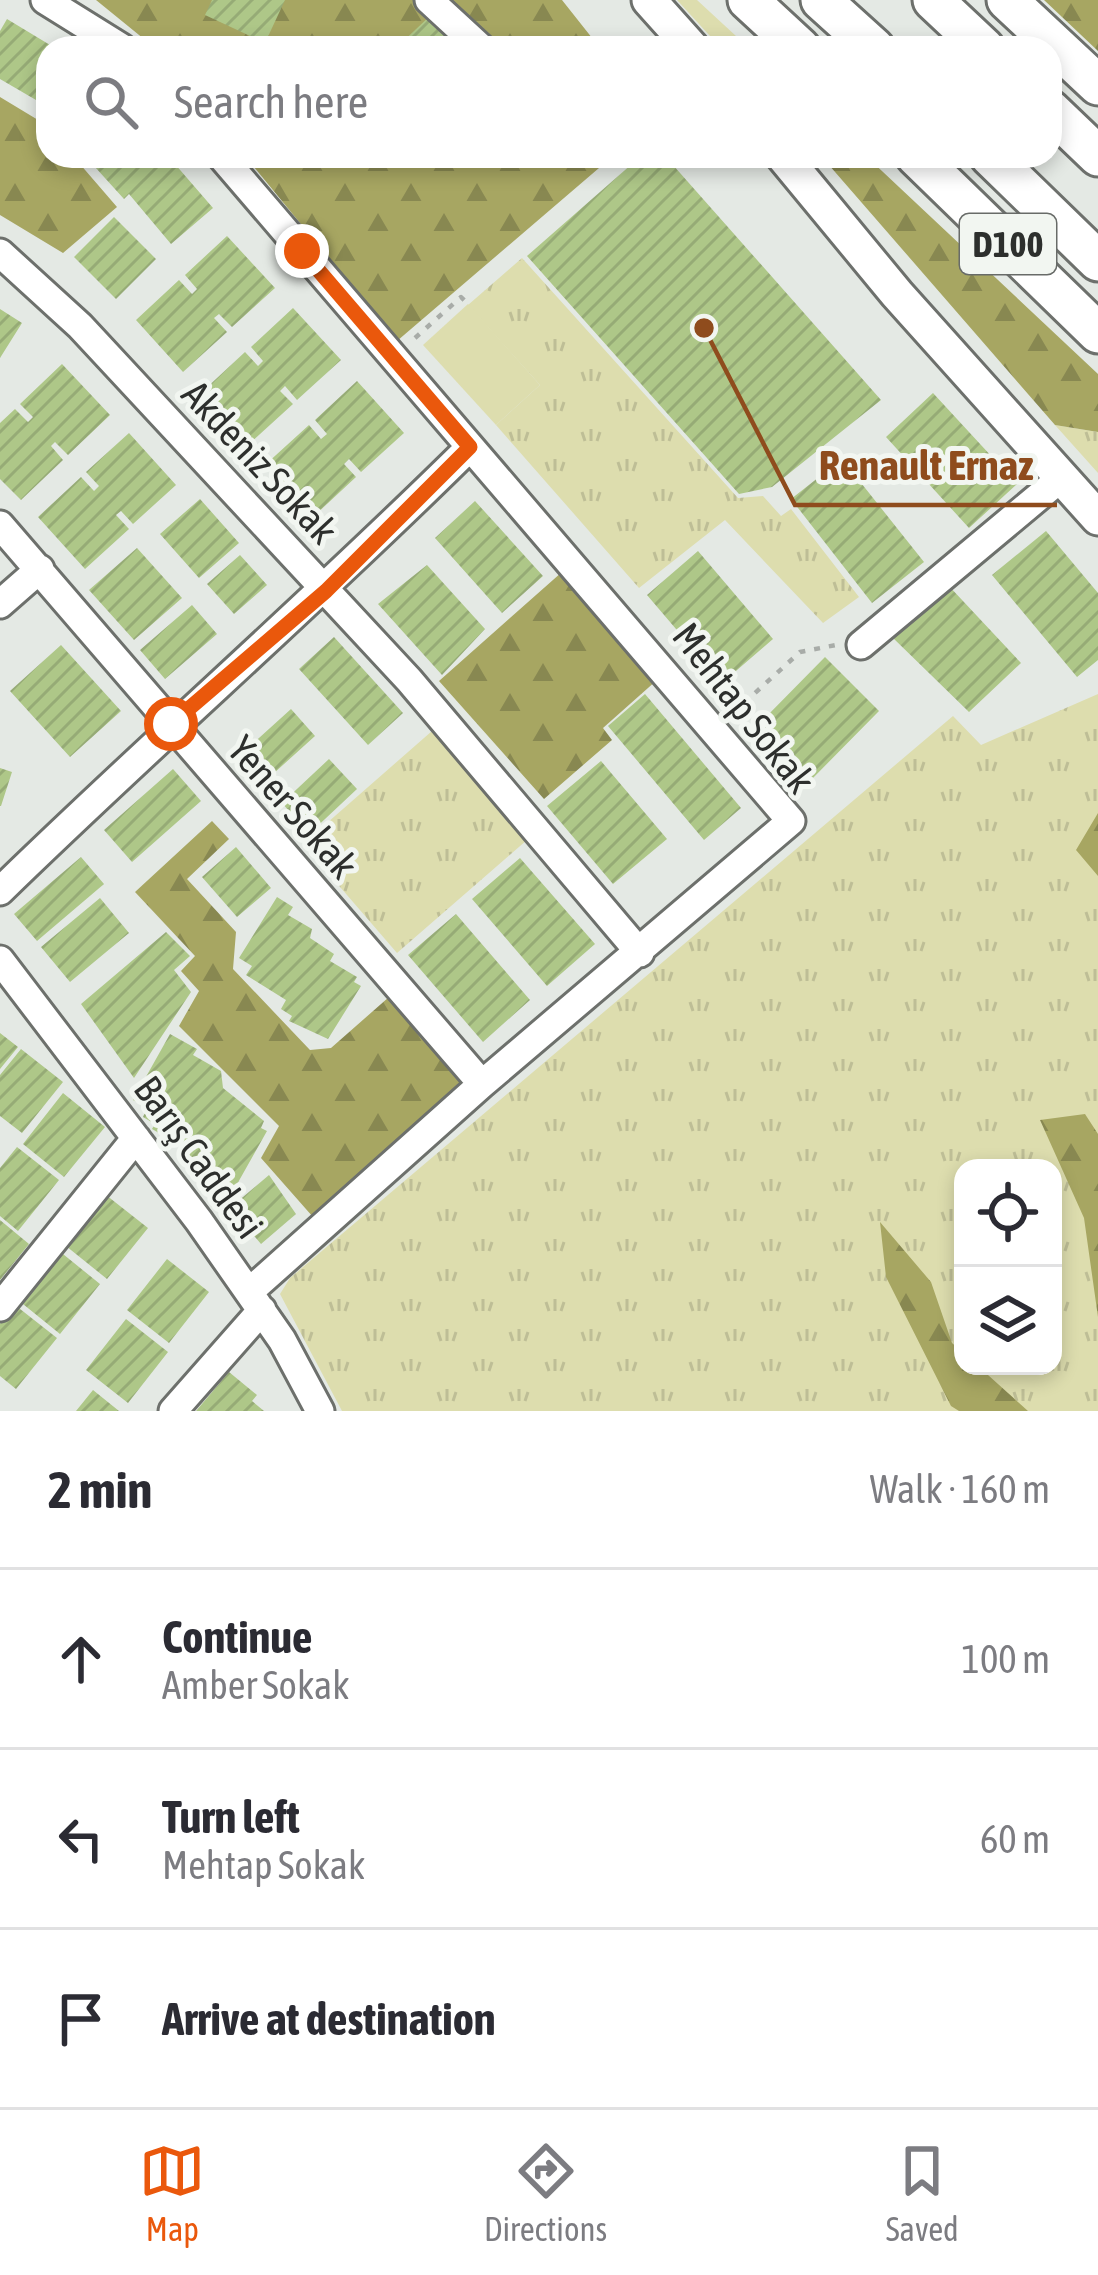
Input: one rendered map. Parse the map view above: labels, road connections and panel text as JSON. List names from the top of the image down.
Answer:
{
  "streets": {
    "highway": ["D100"],
    "street": [
      "Akdeniz Sokak",
      "Mehtap Sokak",
      "Yener Sokak",
      "Barış Caddesi"
    ]
  },
  "crossings": [
    ["Akdeniz Sokak", "Mehtap Sokak"],
    ["Mehtap Sokak", "Yener Sokak"],
    ["Mehtap Sokak", "Barış Caddesi"]
  ],
  "places": ["Renault Ernaz"],
  "page": {
    "search": "Search here",
    "heading": ["2 min", "Walk · 160 m"],
    "list": [
      ["Continue", "Amber Sokak", "100 m"],
      ["Turn left", "Mehtap Sokak", "60 m"],
      "Arrive at destination"
    ],
    "nav": ["Map", "Directions", "Saved"]
  }
}
